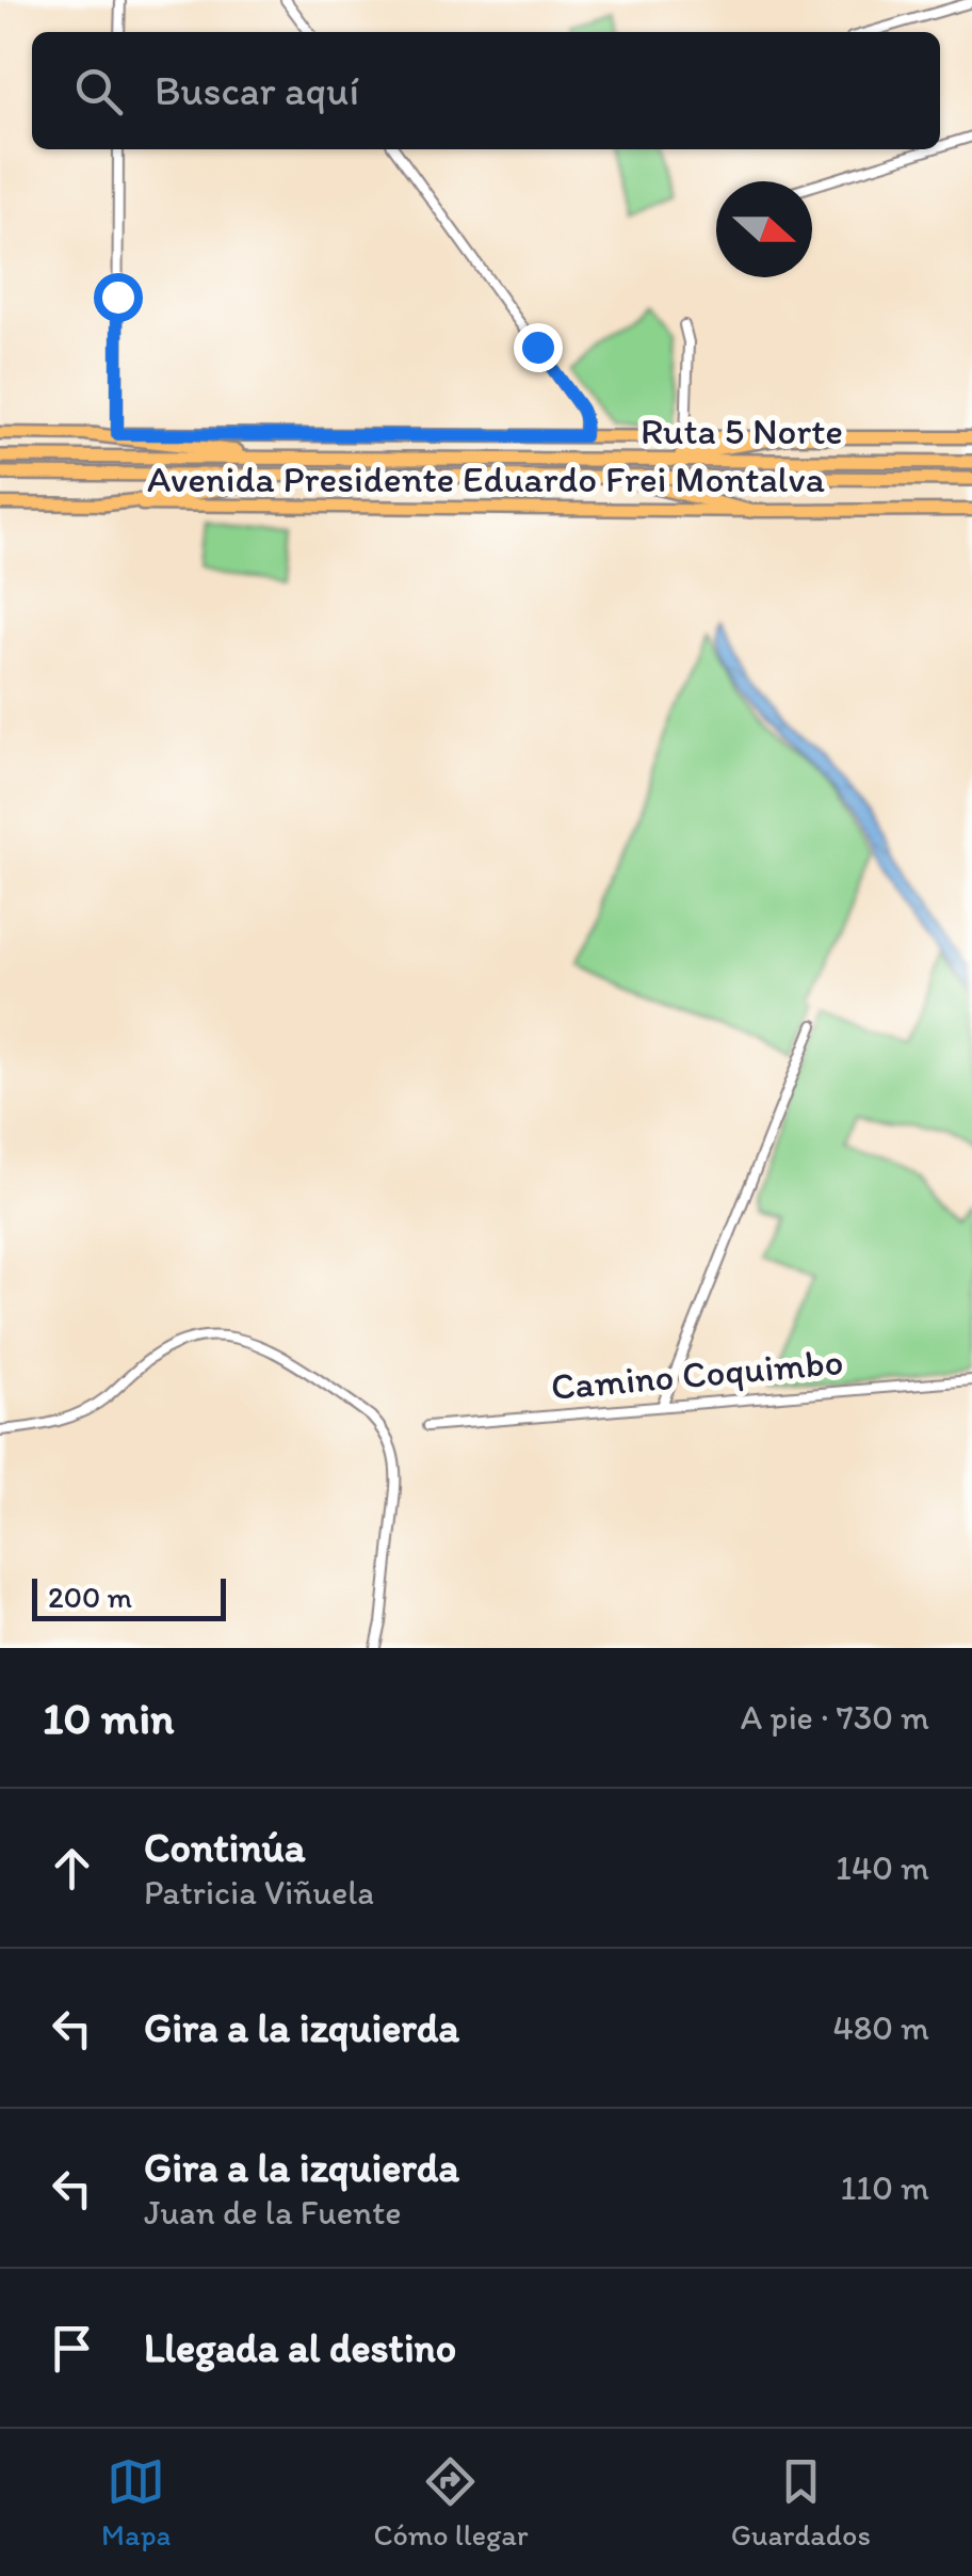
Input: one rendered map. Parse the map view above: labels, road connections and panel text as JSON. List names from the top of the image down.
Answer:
{
  "streets": {
    "highway": ["Ruta 5 Norte"],
    "main road": ["Avenida Presidente Eduardo Frei Montalva"],
    "street": ["Camino Coquimbo"]
  },
  "scale_bar": "200 m",
  "north": "right",
  "page": {
    "search": "Buscar aquí",
    "scale": "200 m",
    "heading": ["10 min", "A pie · 730 m"],
    "list": [
      ["Continúa", "Patricia Viñuela", "140 m"],
      ["Gira a la izquierda", "480 m"],
      ["Gira a la izquierda", "Juan de la Fuente", "110 m"],
      "Llegada al destino"
    ],
    "nav": ["Mapa", "Cómo llegar", "Guardados"]
  }
}
